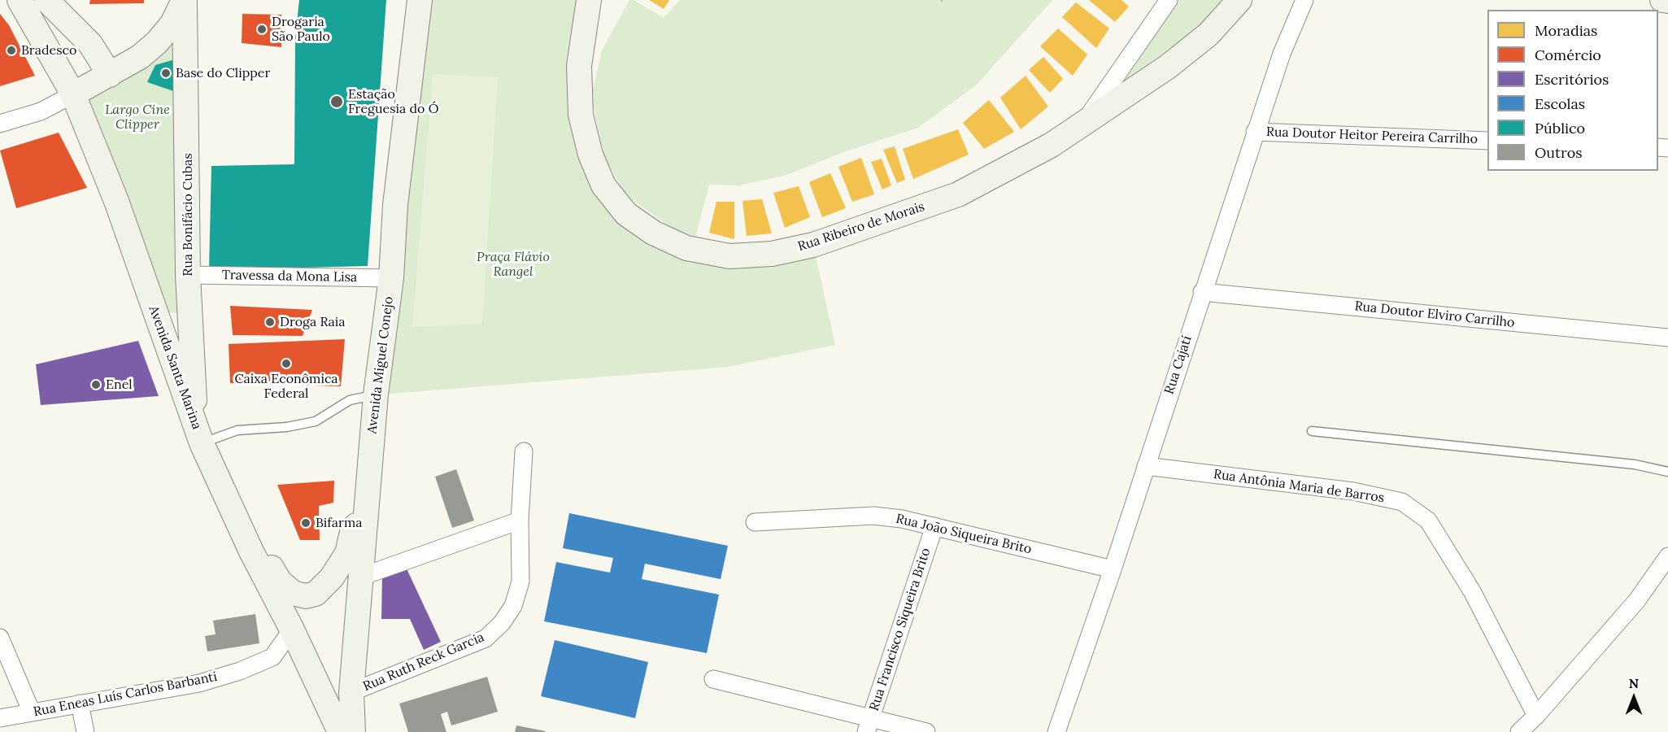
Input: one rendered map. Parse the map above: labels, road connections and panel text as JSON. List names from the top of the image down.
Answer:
{
  "streets": {
    "main road": [
      "Rua Bonifácio Cubas",
      "Rua Ribeiro de Morais",
      "Avenida Miguel Conejo",
      "Avenida Santa Marina"
    ],
    "street": [
      "Rua Doutor Heitor Pereira Carrilho",
      "Travessa da Mona Lisa",
      "Rua Doutor Elviro Carrilho",
      "Rua Cajatí",
      "Rua Antônia Maria de Barros",
      "Rua João Siqueira Brito",
      "Rua Francisco Siqueira Brito",
      "Rua Ruth Reck Garcia",
      "Rua Eneas Luís Carlos Barbanti"
    ]
  },
  "crossings": [
    ["Rua Doutor Heitor Pereira Carrilho", "Rua Cajatí"],
    ["Rua Bonifácio Cubas", "Travessa da Mona Lisa"],
    ["Rua Bonifácio Cubas", "Avenida Santa Marina"],
    ["Travessa da Mona Lisa", "Avenida Miguel Conejo"],
    ["Rua Doutor Elviro Carrilho", "Rua Cajatí"],
    ["Avenida Miguel Conejo", "Rua Ruth Reck Garcia"],
    ["Rua Cajatí", "Rua Antônia Maria de Barros"],
    ["Rua Cajatí", "Rua João Siqueira Brito"],
    ["Avenida Santa Marina", "Rua Eneas Luís Carlos Barbanti"],
    ["Rua João Siqueira Brito", "Rua Francisco Siqueira Brito"]
  ],
  "parks": ["Largo Cine Clipper", "Praça Flávio Rangel"],
  "places": [
    "Drogaria São Paulo",
    "Bradesco",
    "Base do Clipper",
    "Estação Freguesia do Ó",
    "Droga Raia",
    "Caixa Econômica Federal",
    "Enel",
    "Bifarma"
  ],
  "legend": [
    "Moradias",
    "Comércio",
    "Escritórios",
    "Escolas",
    "Público",
    "Outros"
  ],
  "north": "top"
}
